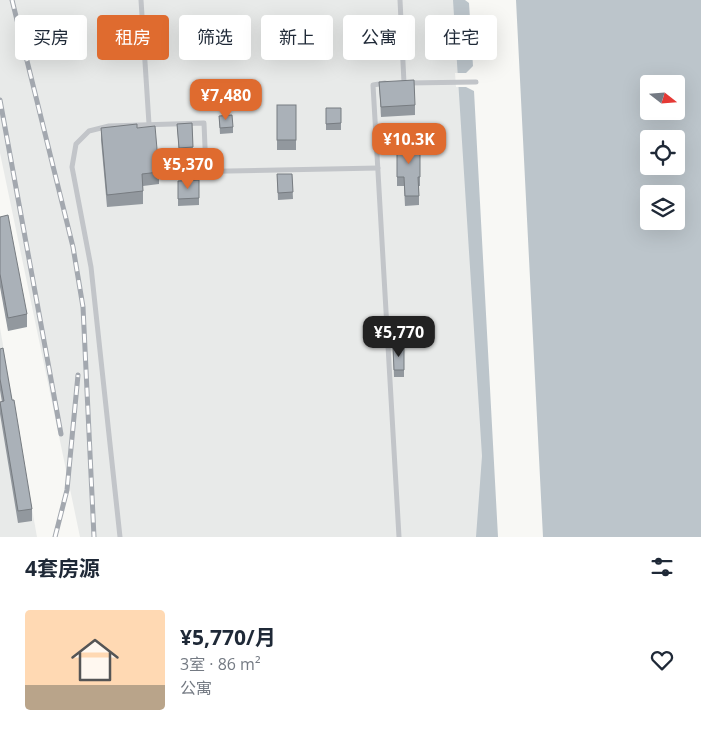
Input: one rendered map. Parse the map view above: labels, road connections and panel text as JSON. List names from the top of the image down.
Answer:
{
  "north": "right",
  "page": {
    "chip": [
      "买房",
      "租房",
      "筛选",
      "新上",
      "公寓",
      "住宅"
    ],
    "price": [
      "¥7,480",
      "¥10.3K",
      "¥5,370",
      "¥5,770"
    ],
    "heading": "4套房源",
    "list": [
      {
        "name": "¥5,770/月",
        "note": "3室 · 86 m² · 公寓"
      }
    ]
  }
}
